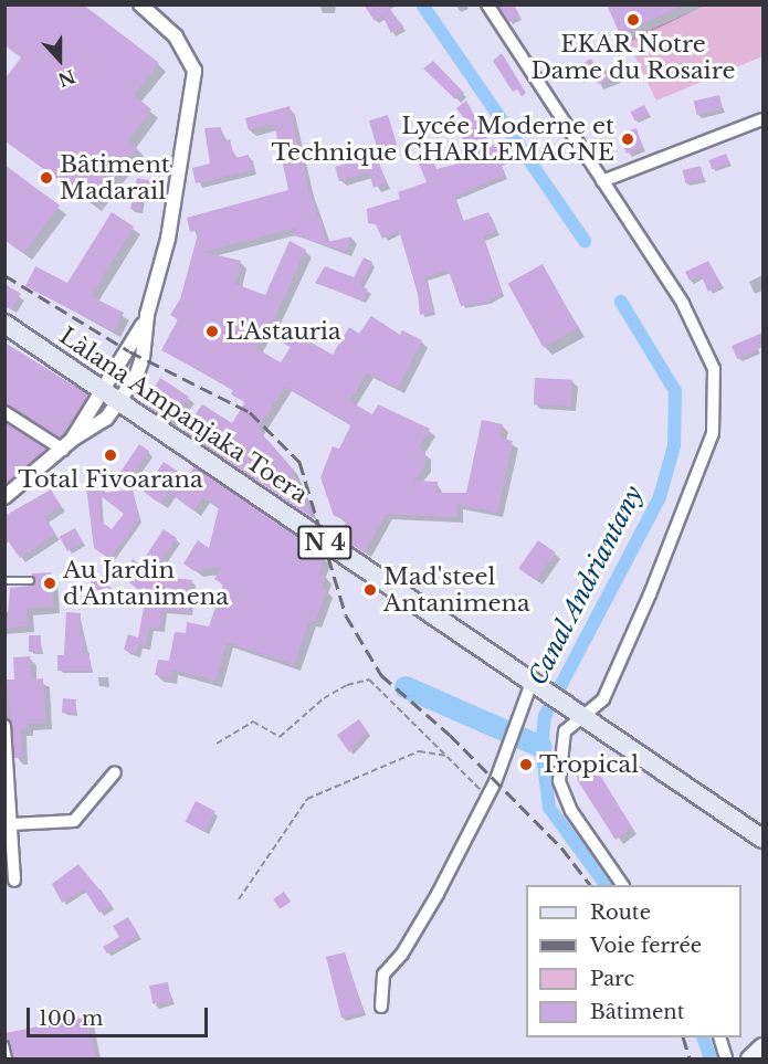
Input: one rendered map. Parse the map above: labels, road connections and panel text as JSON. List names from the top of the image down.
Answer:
{
  "streets": {
    "main road": ["Làlana Ampanjaka Toera", "N 4"]
  },
  "crossings": [
    ["Làlana Ampanjaka Toera", "N 4"]
  ],
  "water": ["Canal Andriantany"],
  "places": [
    "EKAR Notre Dame du Rosaire",
    "Lycée Moderne et Technique CHARLEMAGNE",
    "Bâtiment Madarail",
    "L'Astauria",
    "Total Fivoarana",
    "Au Jardin d'Antanimena",
    "Mad'steel Antanimena",
    "Tropical"
  ],
  "legend": [
    "Route",
    "Voie ferrée",
    "Parc",
    "Bâtiment"
  ],
  "scale_bar": "100 m",
  "north": "bottom"
}
